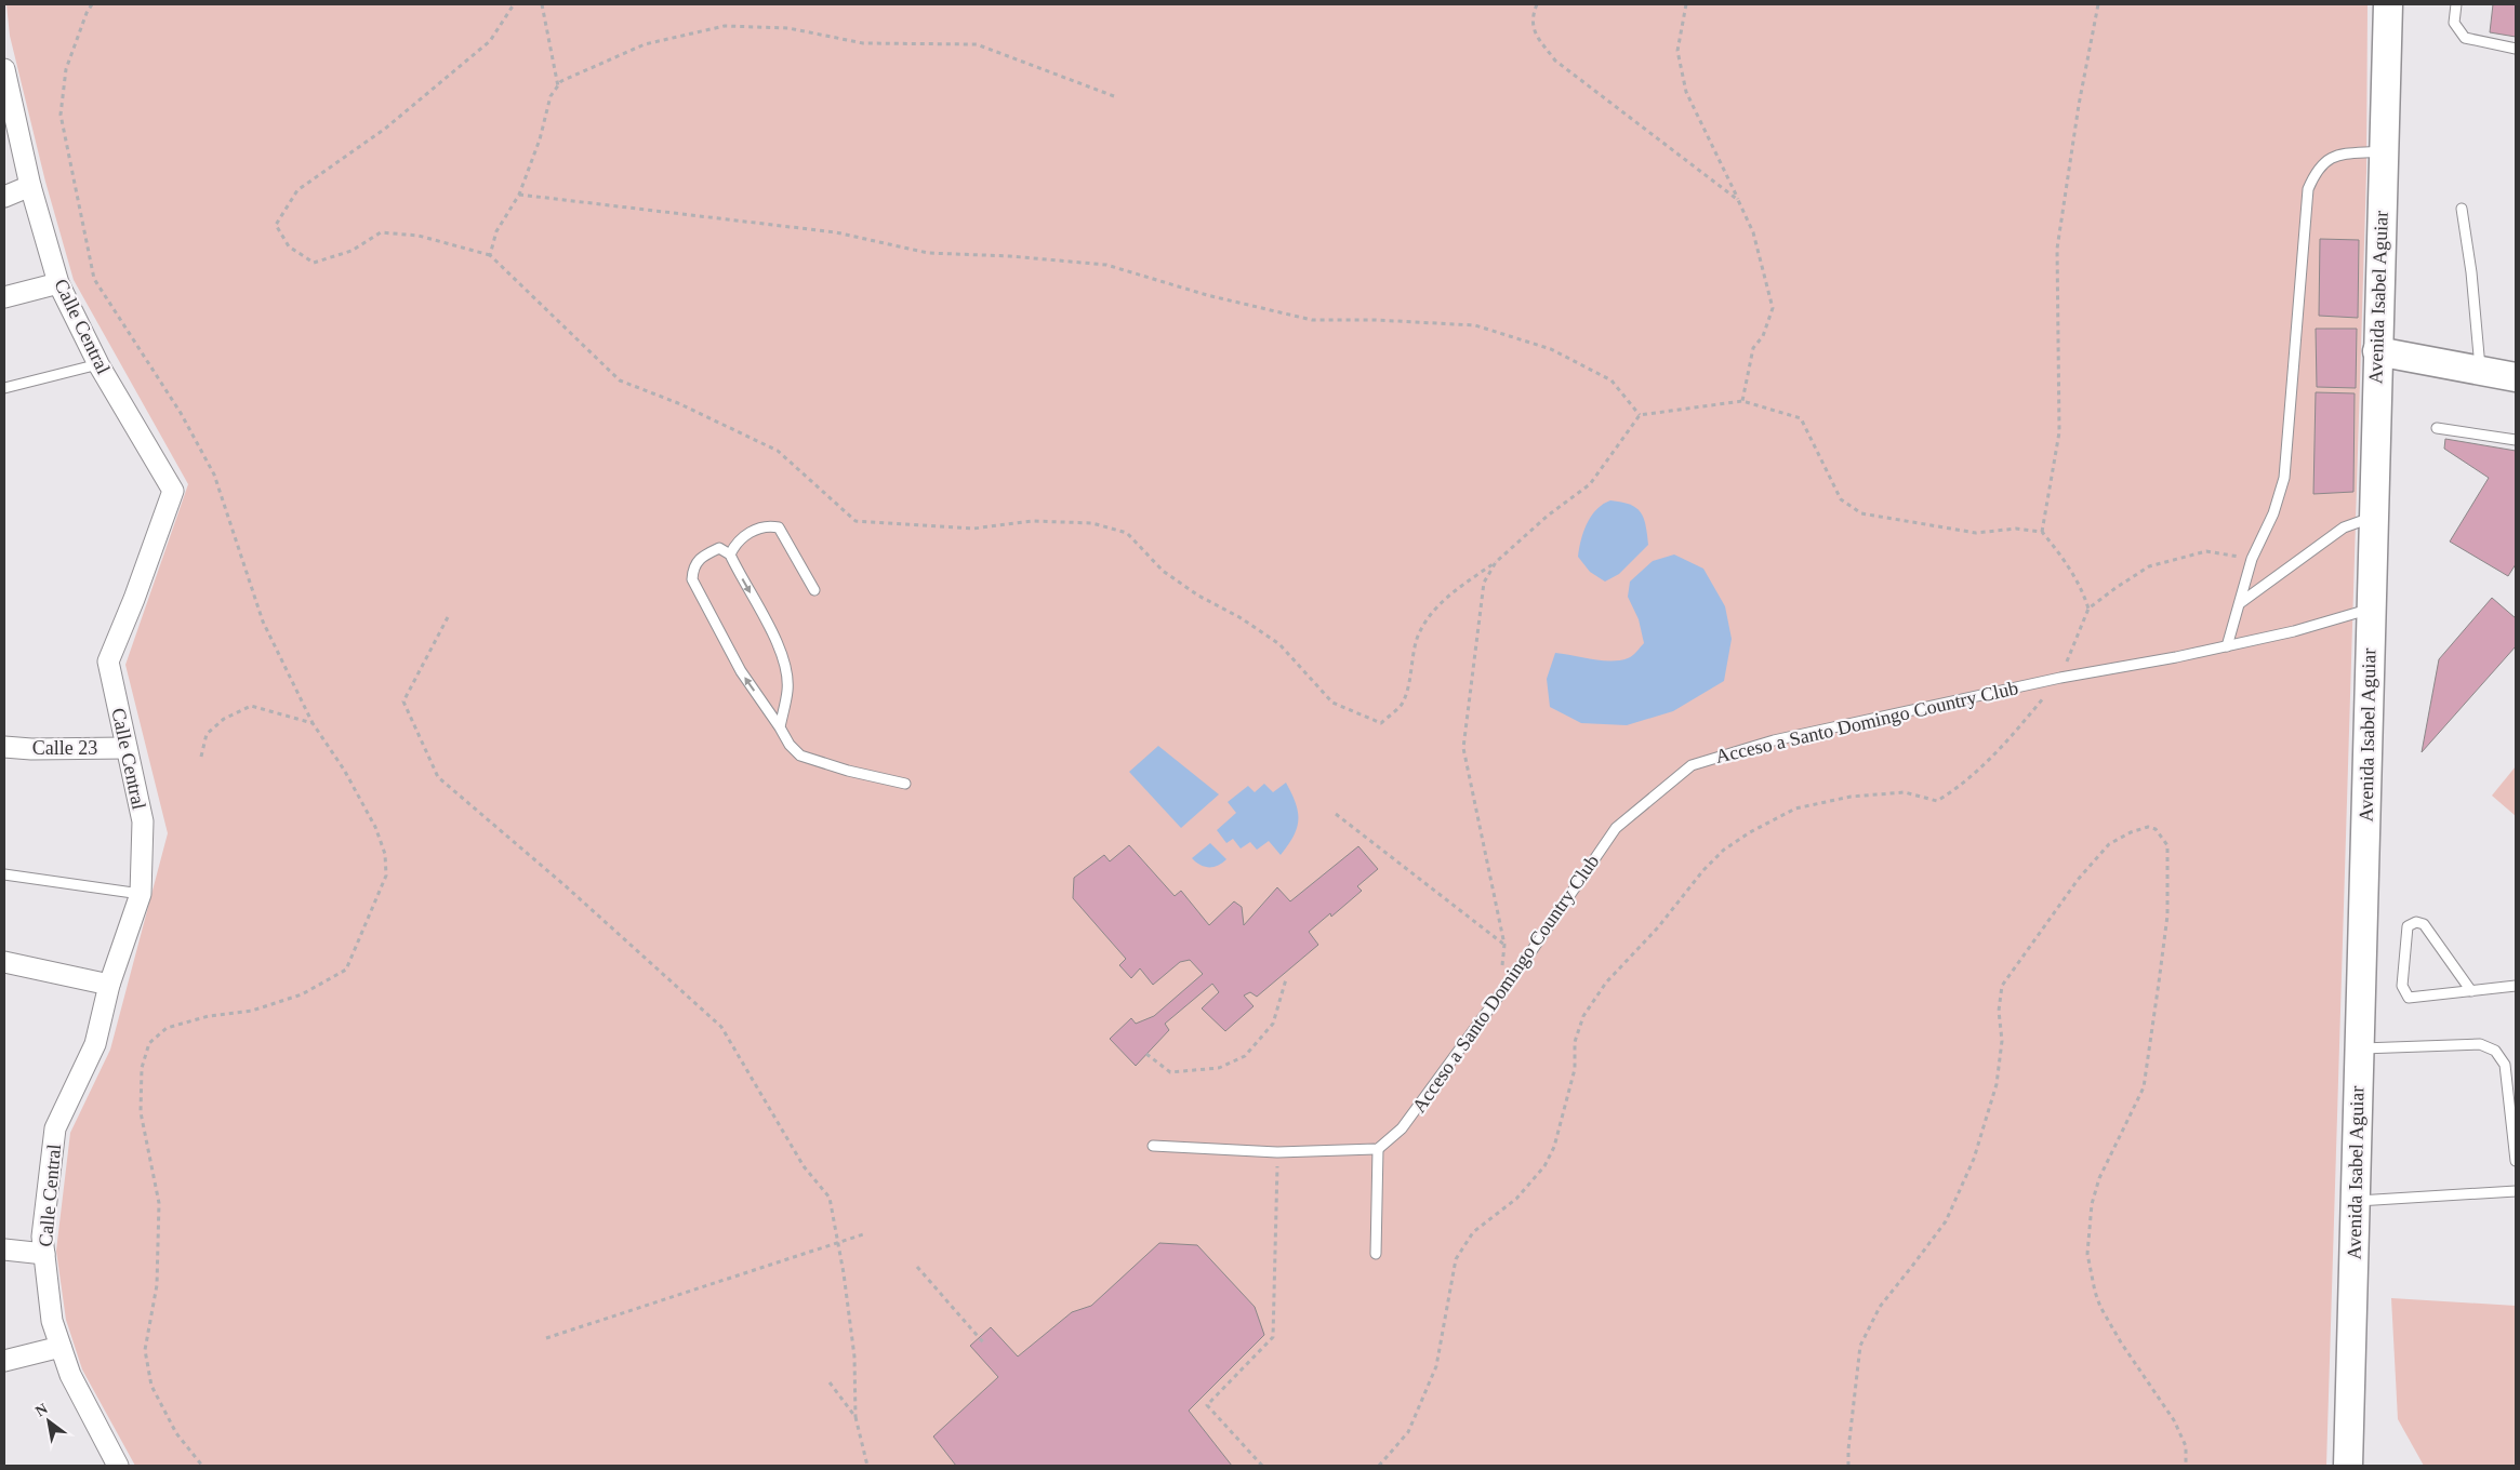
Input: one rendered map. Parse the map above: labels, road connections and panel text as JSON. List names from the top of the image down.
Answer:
{
  "streets": {
    "main road": ["Avenida Isabel Aguiar"],
    "street": ["Calle Central", "Calle 23"],
    "lane": ["Acceso a Santo Domingo Country Club"]
  },
  "crossings": [
    ["Avenida Isabel Aguiar", "Acceso a Santo Domingo Country Club"],
    ["Calle Central", "Calle 23"]
  ],
  "north": "top left"
}
